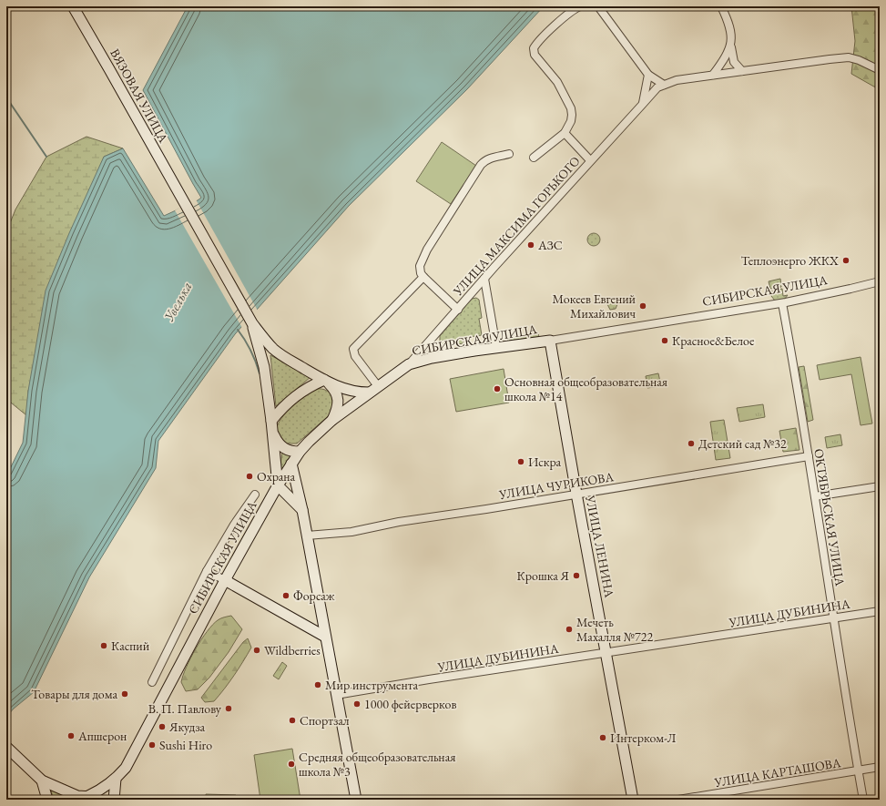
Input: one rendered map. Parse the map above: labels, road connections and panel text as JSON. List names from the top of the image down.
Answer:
{
  "streets": {
    "street": [
      "ВЯЗОВАЯ УЛИЦА",
      "УЛИЦА МАКСИМА ГОРЬКОГО",
      "СИБИРСКАЯ УЛИЦА",
      "УЛИЦА ЧУРИКОВА",
      "ОКТЯБРЬСКАЯ УЛИЦА",
      "УЛИЦА ЛЕНИНА",
      "УЛИЦА ДУБИНИНА",
      "УЛИЦА КАРТАШОВА"
    ]
  },
  "crossings": [
    ["УЛИЦА МАКСИМА ГОРЬКОГО", "СИБИРСКАЯ УЛИЦА"],
    ["СИБИРСКАЯ УЛИЦА", "ОКТЯБРЬСКАЯ УЛИЦА"],
    ["СИБИРСКАЯ УЛИЦА", "УЛИЦА ЛЕНИНА"],
    ["УЛИЦА ЧУРИКОВА", "ОКТЯБРЬСКАЯ УЛИЦА"],
    ["УЛИЦА ЧУРИКОВА", "УЛИЦА ЛЕНИНА"],
    ["ОКТЯБРЬСКАЯ УЛИЦА", "УЛИЦА ДУБИНИНА"],
    ["ОКТЯБРЬСКАЯ УЛИЦА", "УЛИЦА КАРТАШОВА"],
    ["УЛИЦА ЛЕНИНА", "УЛИЦА ДУБИНИНА"]
  ],
  "water": ["Увелька"],
  "places": [
    "АЗС",
    "Теплоэнерго ЖКХ",
    "Мокеев Евгений Михайлович",
    "Красное&Белое",
    "Основная общеобразовательная школа №14",
    "Детский сад №32",
    "Искра",
    "Охрана",
    "Крошка Я",
    "Форсаж",
    "Мечеть Махалля №722",
    "Каспий",
    "Wildberries",
    "Мир инструмента",
    "Товары для дома",
    "1000 фейерверков",
    "В. П. Павлову",
    "Спортзал",
    "Якудза",
    "Апшерон",
    "Интерком-Л",
    "Sushi Hiro",
    "Средняя общеобразовательная школа №3"
  ]
}
